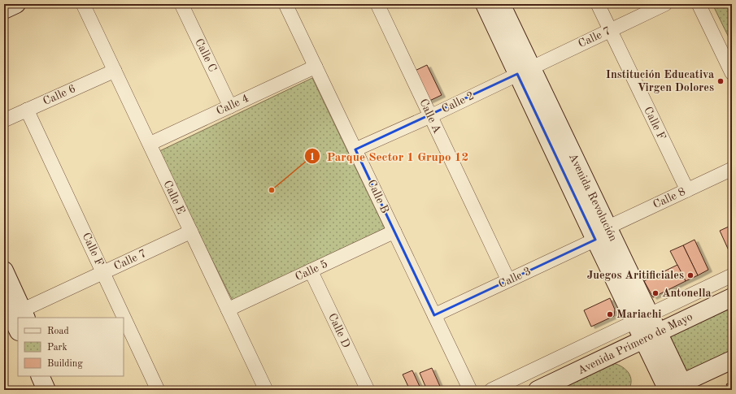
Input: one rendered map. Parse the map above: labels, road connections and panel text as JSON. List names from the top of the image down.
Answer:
{
  "streets": {
    "street": [
      "Calle 7",
      "Calle C",
      "Calle 6",
      "Calle 2",
      "Calle 4",
      "Calle A",
      "Calle F",
      "Calle B",
      "Calle E",
      "Avenida Revolución",
      "Calle 8",
      "Calle 5",
      "Calle 3",
      "Calle D",
      "Avenida Primero de Mayo"
    ]
  },
  "crossings": [
    ["Calle 7", "Calle 2"],
    ["Calle 7", "Calle F"],
    ["Calle 7", "Calle E"],
    ["Calle 7", "Avenida Revolución"],
    ["Calle C", "Calle 4"],
    ["Calle 6", "Calle F"],
    ["Calle 6", "Calle E"],
    ["Calle 2", "Calle A"],
    ["Calle 2", "Calle B"],
    ["Calle 2", "Avenida Revolución"],
    ["Calle 4", "Calle B"],
    ["Calle 4", "Calle E"],
    ["Calle A", "Calle 3"],
    ["Calle F", "Calle 8"],
    ["Calle B", "Calle 5"],
    ["Calle B", "Calle 3"],
    ["Calle E", "Calle 5"],
    ["Avenida Revolución", "Calle 8"],
    ["Avenida Revolución", "Calle 3"],
    ["Avenida Revolución", "Avenida Primero de Mayo"],
    ["Calle 5", "Calle D"]
  ],
  "places": [
    "Institución Educativa Virgen Dolores",
    "Parque Sector 1 Grupo 12",
    "Juegos Aritificiales",
    "Antonella",
    "Mariachi"
  ],
  "legend": ["Road", "Park", "Building"]
}
